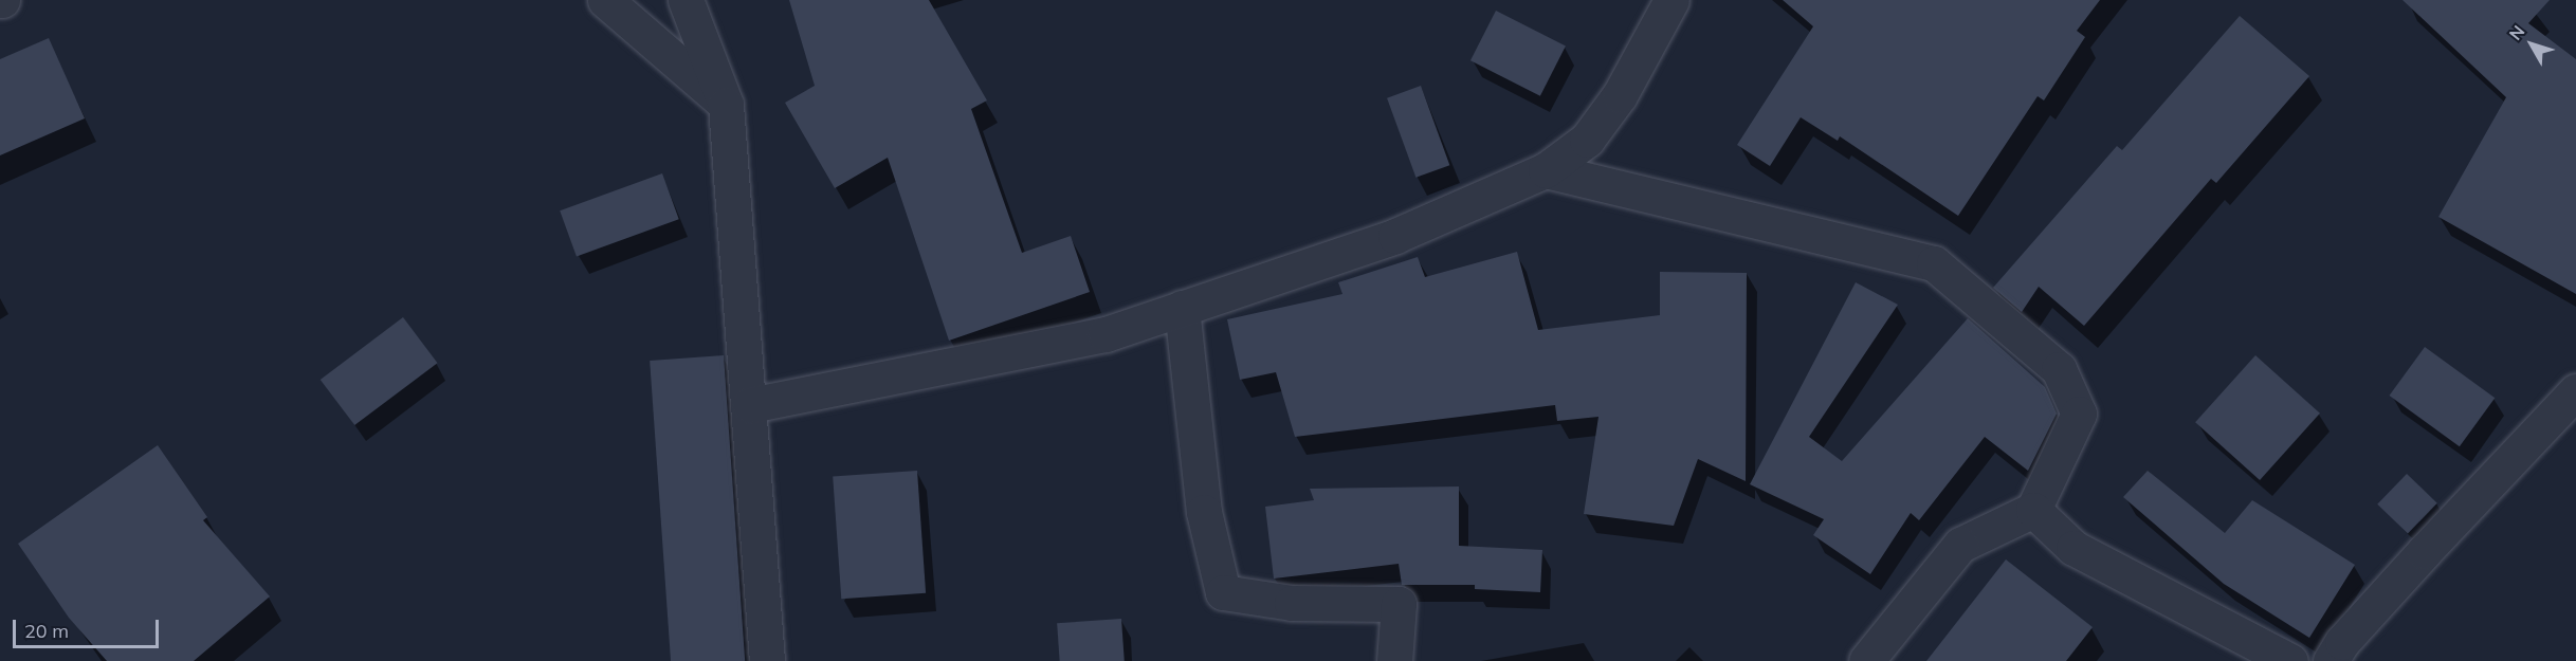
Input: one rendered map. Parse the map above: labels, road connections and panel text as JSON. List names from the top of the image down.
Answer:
{
  "scale_bar": "20 m",
  "north": "top left"
}
